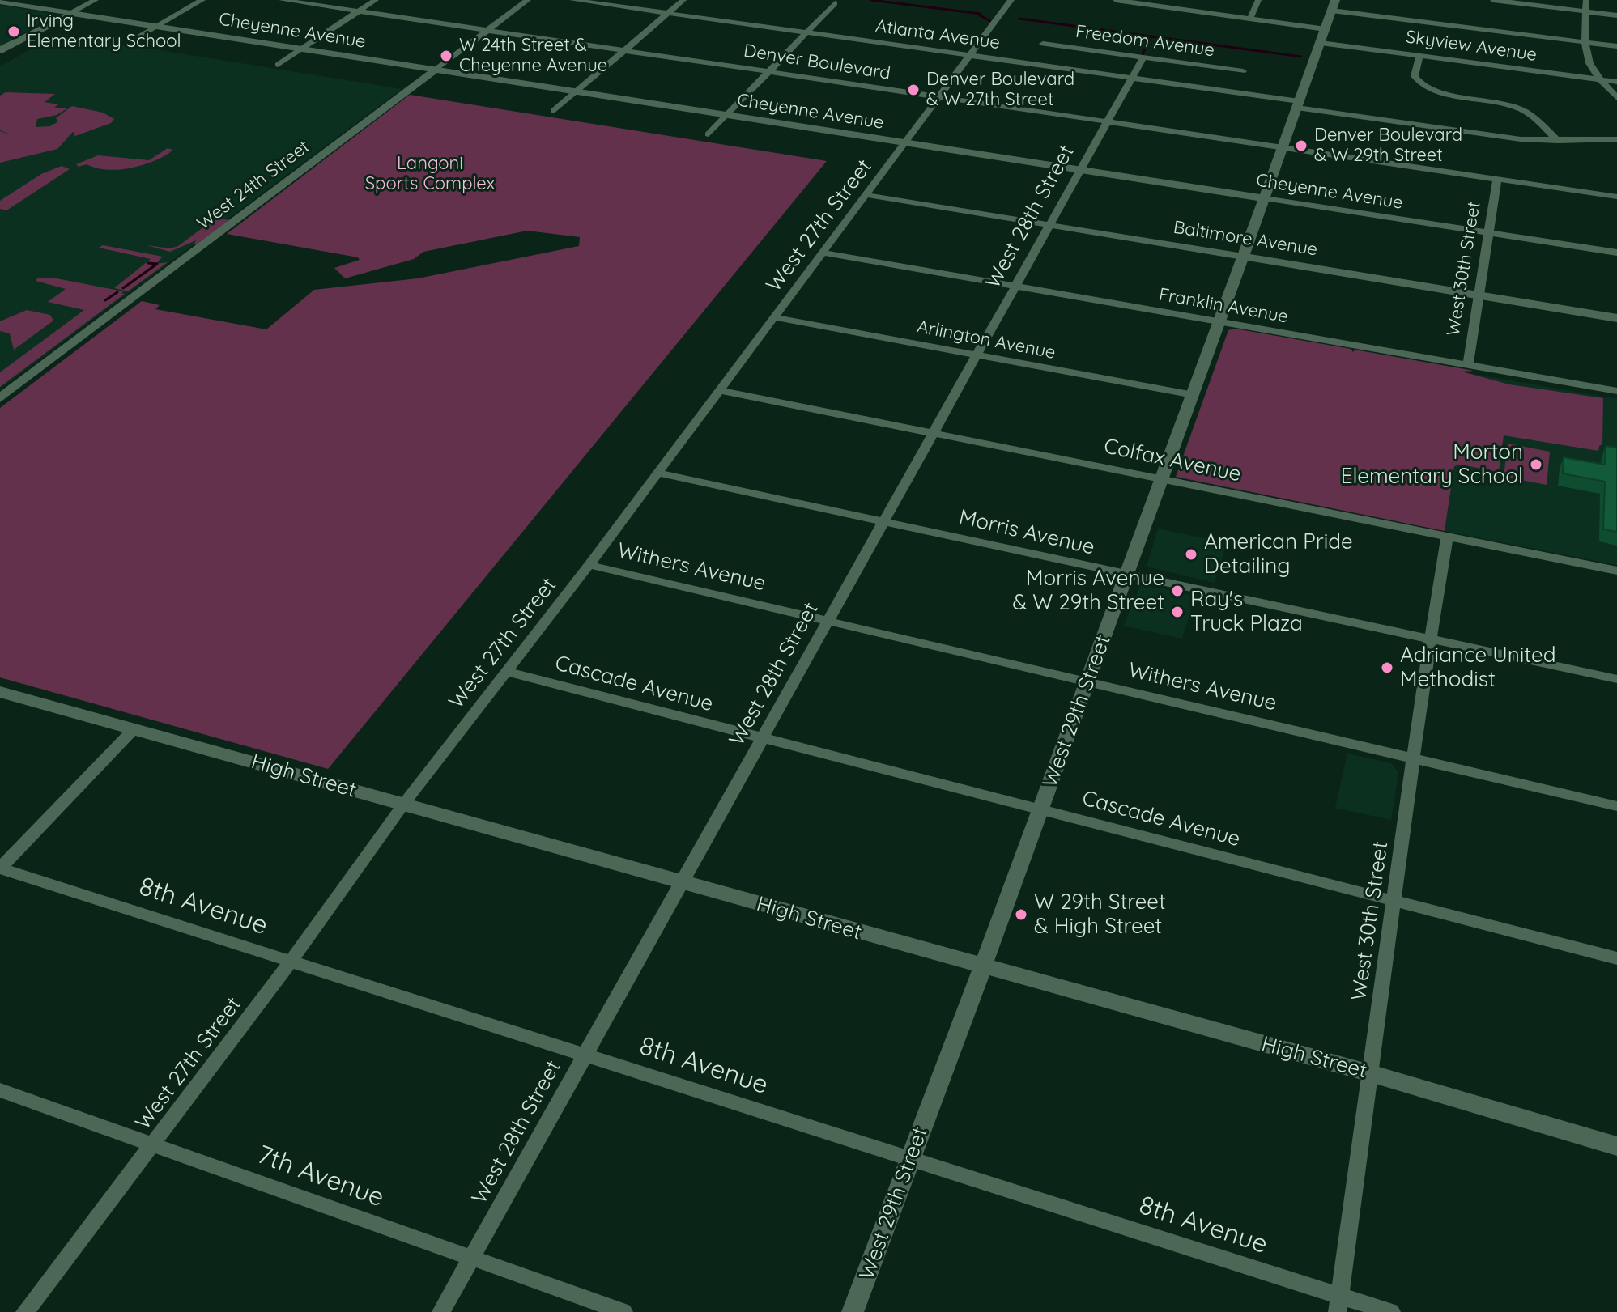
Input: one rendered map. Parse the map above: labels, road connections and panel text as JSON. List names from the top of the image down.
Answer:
{
  "streets": {
    "street": [
      "Cheyenne Avenue",
      "Atlanta Avenue",
      "Freedom Avenue",
      "Skyview Avenue",
      "Denver Boulevard",
      "West 24th Street",
      "West 28th Street",
      "West 27th Street",
      "Baltimore Avenue",
      "West 30th Street",
      "Franklin Avenue",
      "Arlington Avenue",
      "Colfax Avenue",
      "Morris Avenue",
      "Withers Avenue",
      "Cascade Avenue",
      "West 29th Street",
      "High Street",
      "8th Avenue",
      "7th Avenue"
    ]
  },
  "crossings": [
    ["Cheyenne Avenue", "West 24th Street"],
    ["Cheyenne Avenue", "West 28th Street"],
    ["Cheyenne Avenue", "West 27th Street"],
    ["Cheyenne Avenue", "West 30th Street"],
    ["Cheyenne Avenue", "West 29th Street"],
    ["Atlanta Avenue", "West 28th Street"],
    ["Atlanta Avenue", "West 27th Street"],
    ["Atlanta Avenue", "West 29th Street"],
    ["Freedom Avenue", "West 28th Street"],
    ["Skyview Avenue", "West 29th Street"],
    ["Denver Boulevard", "West 24th Street"],
    ["Denver Boulevard", "West 28th Street"],
    ["Denver Boulevard", "West 27th Street"],
    ["Denver Boulevard", "West 30th Street"],
    ["Denver Boulevard", "West 29th Street"],
    ["West 28th Street", "Baltimore Avenue"],
    ["West 28th Street", "Franklin Avenue"],
    ["West 28th Street", "Arlington Avenue"],
    ["West 28th Street", "Colfax Avenue"],
    ["West 28th Street", "Morris Avenue"],
    ["West 28th Street", "Withers Avenue"],
    ["West 28th Street", "Cascade Avenue"],
    ["West 28th Street", "High Street"],
    ["West 28th Street", "8th Avenue"],
    ["West 28th Street", "7th Avenue"],
    ["West 27th Street", "Baltimore Avenue"],
    ["West 27th Street", "Franklin Avenue"],
    ["West 27th Street", "Arlington Avenue"],
    ["West 27th Street", "Colfax Avenue"],
    ["West 27th Street", "Morris Avenue"],
    ["West 27th Street", "Withers Avenue"],
    ["West 27th Street", "Cascade Avenue"],
    ["West 27th Street", "High Street"],
    ["West 27th Street", "8th Avenue"],
    ["West 27th Street", "7th Avenue"],
    ["Baltimore Avenue", "West 30th Street"],
    ["Baltimore Avenue", "West 29th Street"],
    ["West 30th Street", "Franklin Avenue"],
    ["West 30th Street", "Colfax Avenue"],
    ["West 30th Street", "Morris Avenue"],
    ["West 30th Street", "Withers Avenue"],
    ["West 30th Street", "Cascade Avenue"],
    ["West 30th Street", "High Street"],
    ["West 30th Street", "8th Avenue"],
    ["Franklin Avenue", "West 29th Street"],
    ["Arlington Avenue", "West 29th Street"],
    ["Colfax Avenue", "West 29th Street"],
    ["Morris Avenue", "West 29th Street"],
    ["Withers Avenue", "West 29th Street"],
    ["Cascade Avenue", "West 29th Street"],
    ["West 29th Street", "High Street"],
    ["West 29th Street", "8th Avenue"]
  ],
  "parks": ["Langoni Sports Complex"],
  "places": [
    "Irving Elementary School",
    "W 24th Street & Cheyenne Avenue",
    "Denver Boulevard & W 27th Street",
    "Denver Boulevard & W 29th Street",
    "Morton Elementary School",
    "American Pride Detailing",
    "Morris Avenue & W 29th Street",
    "Ray's Truck Plaza",
    "Adriance United Methodist",
    "W 29th Street & High Street"
  ]
}
